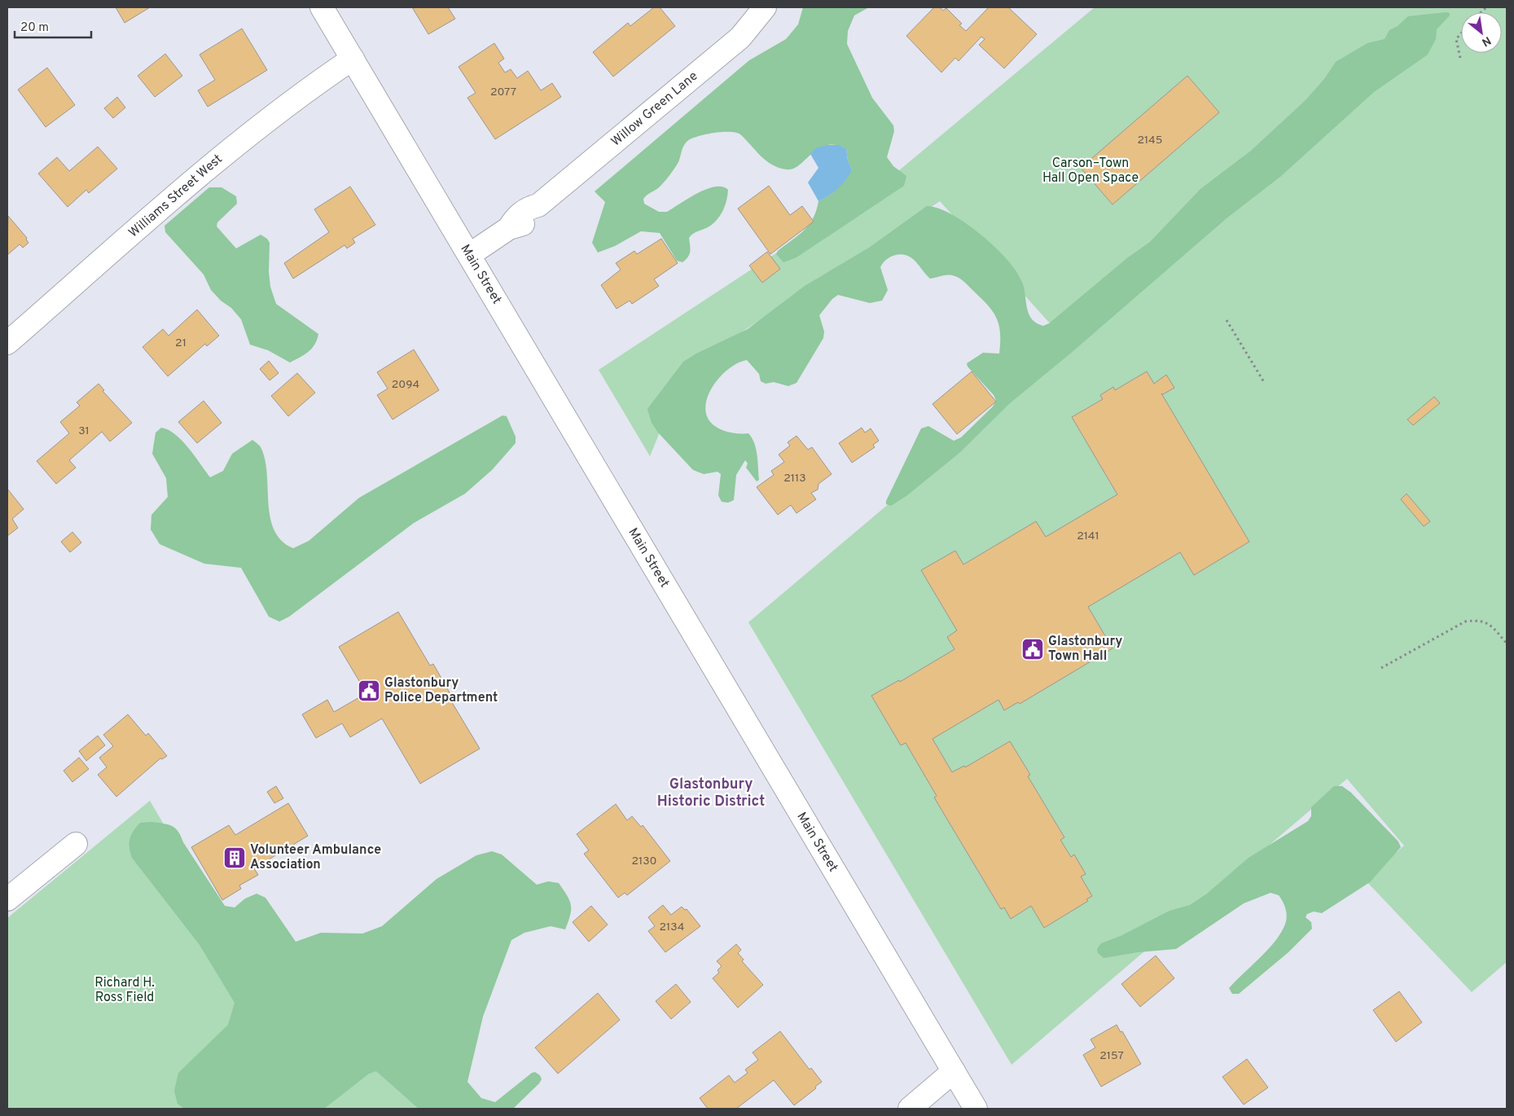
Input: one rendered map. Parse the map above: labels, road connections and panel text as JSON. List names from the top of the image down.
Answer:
{
  "streets": {
    "main road": ["Willow Green Lane", "Williams Street West", "Main Street"]
  },
  "crossings": [
    ["Willow Green Lane", "Main Street"],
    ["Williams Street West", "Main Street"]
  ],
  "districts": ["Glastonbury Historic District"],
  "parks": ["Carson–Town Hall Open Space", "Richard H. Ross Field"],
  "places": {
    "public building": ["Glastonbury Town Hall", "Glastonbury Police Department"],
    "building": ["Volunteer Ambulance Association"]
  },
  "house_numbers": [
    "2077",
    "2145",
    "21",
    "2094",
    "31",
    "2113",
    "2141",
    "2130",
    "2134",
    "2157"
  ],
  "scale_bar": "20 m",
  "north": "bottom right"
}
